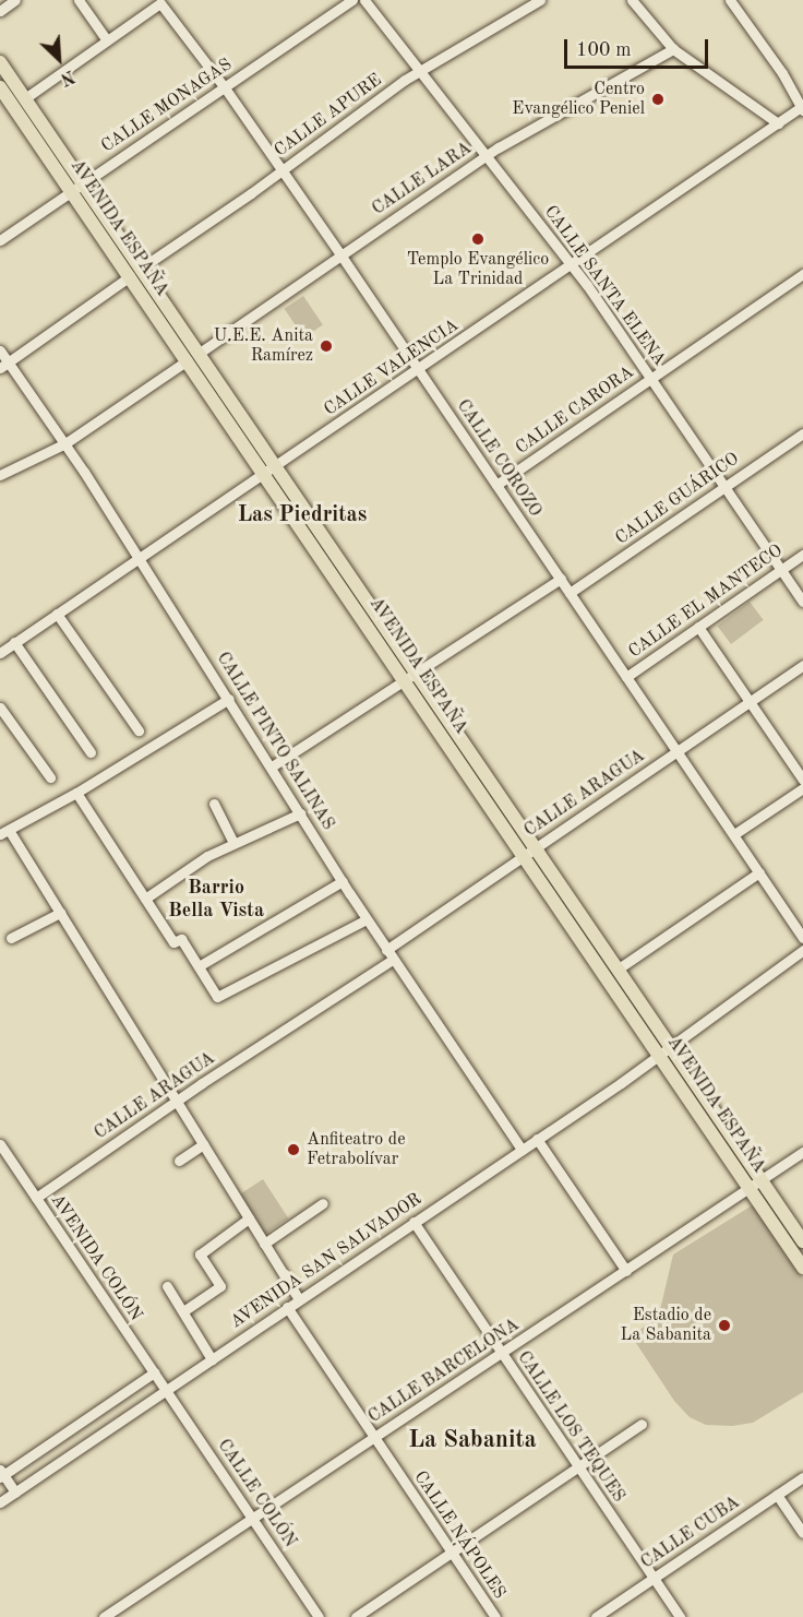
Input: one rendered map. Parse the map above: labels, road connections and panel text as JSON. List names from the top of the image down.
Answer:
{
  "streets": {
    "main road": ["AVENIDA ESPAÑA"],
    "street": [
      "CALLE MONAGAS",
      "CALLE APURE",
      "CALLE LARA",
      "CALLE SANTA ELENA",
      "CALLE VALENCIA",
      "CALLE CARORA",
      "CALLE COROZO",
      "CALLE GUÁRICO",
      "CALLE EL MANTECO",
      "CALLE PINTO SALINAS",
      "CALLE ARAGUA",
      "AVENIDA COLÓN",
      "AVENIDA SAN SALVADOR",
      "CALLE BARCELONA",
      "CALLE LOS TEQUES",
      "CALLE COLÓN",
      "CALLE CUBA",
      "CALLE NÁPOLES"
    ]
  },
  "crossings": [
    ["CALLE MONAGAS", "AVENIDA ESPAÑA"],
    ["CALLE MONAGAS", "CALLE COROZO"],
    ["CALLE APURE", "AVENIDA ESPAÑA"],
    ["CALLE APURE", "CALLE SANTA ELENA"],
    ["CALLE APURE", "CALLE COROZO"],
    ["CALLE APURE", "CALLE PINTO SALINAS"],
    ["CALLE LARA", "AVENIDA ESPAÑA"],
    ["CALLE LARA", "CALLE SANTA ELENA"],
    ["CALLE LARA", "CALLE COROZO"],
    ["CALLE LARA", "CALLE PINTO SALINAS"],
    ["AVENIDA ESPAÑA", "CALLE VALENCIA"],
    ["AVENIDA ESPAÑA", "CALLE ARAGUA"],
    ["AVENIDA ESPAÑA", "AVENIDA SAN SALVADOR"],
    ["AVENIDA ESPAÑA", "CALLE BARCELONA"],
    ["CALLE SANTA ELENA", "CALLE VALENCIA"],
    ["CALLE SANTA ELENA", "CALLE CARORA"],
    ["CALLE SANTA ELENA", "CALLE GUÁRICO"],
    ["CALLE SANTA ELENA", "CALLE EL MANTECO"],
    ["CALLE VALENCIA", "CALLE COROZO"],
    ["CALLE VALENCIA", "CALLE PINTO SALINAS"],
    ["CALLE CARORA", "CALLE COROZO"],
    ["CALLE COROZO", "CALLE GUÁRICO"],
    ["CALLE COROZO", "CALLE EL MANTECO"],
    ["CALLE COROZO", "CALLE ARAGUA"],
    ["CALLE PINTO SALINAS", "CALLE ARAGUA"],
    ["CALLE PINTO SALINAS", "AVENIDA SAN SALVADOR"],
    ["CALLE ARAGUA", "AVENIDA COLÓN"],
    ["AVENIDA COLÓN", "AVENIDA SAN SALVADOR"],
    ["AVENIDA COLÓN", "CALLE COLÓN"],
    ["AVENIDA SAN SALVADOR", "CALLE LOS TEQUES"],
    ["AVENIDA SAN SALVADOR", "CALLE COLÓN"],
    ["AVENIDA SAN SALVADOR", "CALLE NÁPOLES"],
    ["CALLE BARCELONA", "CALLE LOS TEQUES"],
    ["CALLE BARCELONA", "CALLE COLÓN"],
    ["CALLE BARCELONA", "CALLE NÁPOLES"],
    ["CALLE LOS TEQUES", "CALLE CUBA"]
  ],
  "districts": ["Las Piedritas", "Barrio Bella Vista", "La Sabanita"],
  "places": [
    "Centro Evangélico Peniel",
    "Templo Evangélico La Trinidad",
    "U.E.E. Anita Ramírez",
    "Anfiteatro de Fetrabolívar",
    "Estadio de La Sabanita"
  ],
  "scale_bar": "100 m",
  "north": "bottom right"
}
